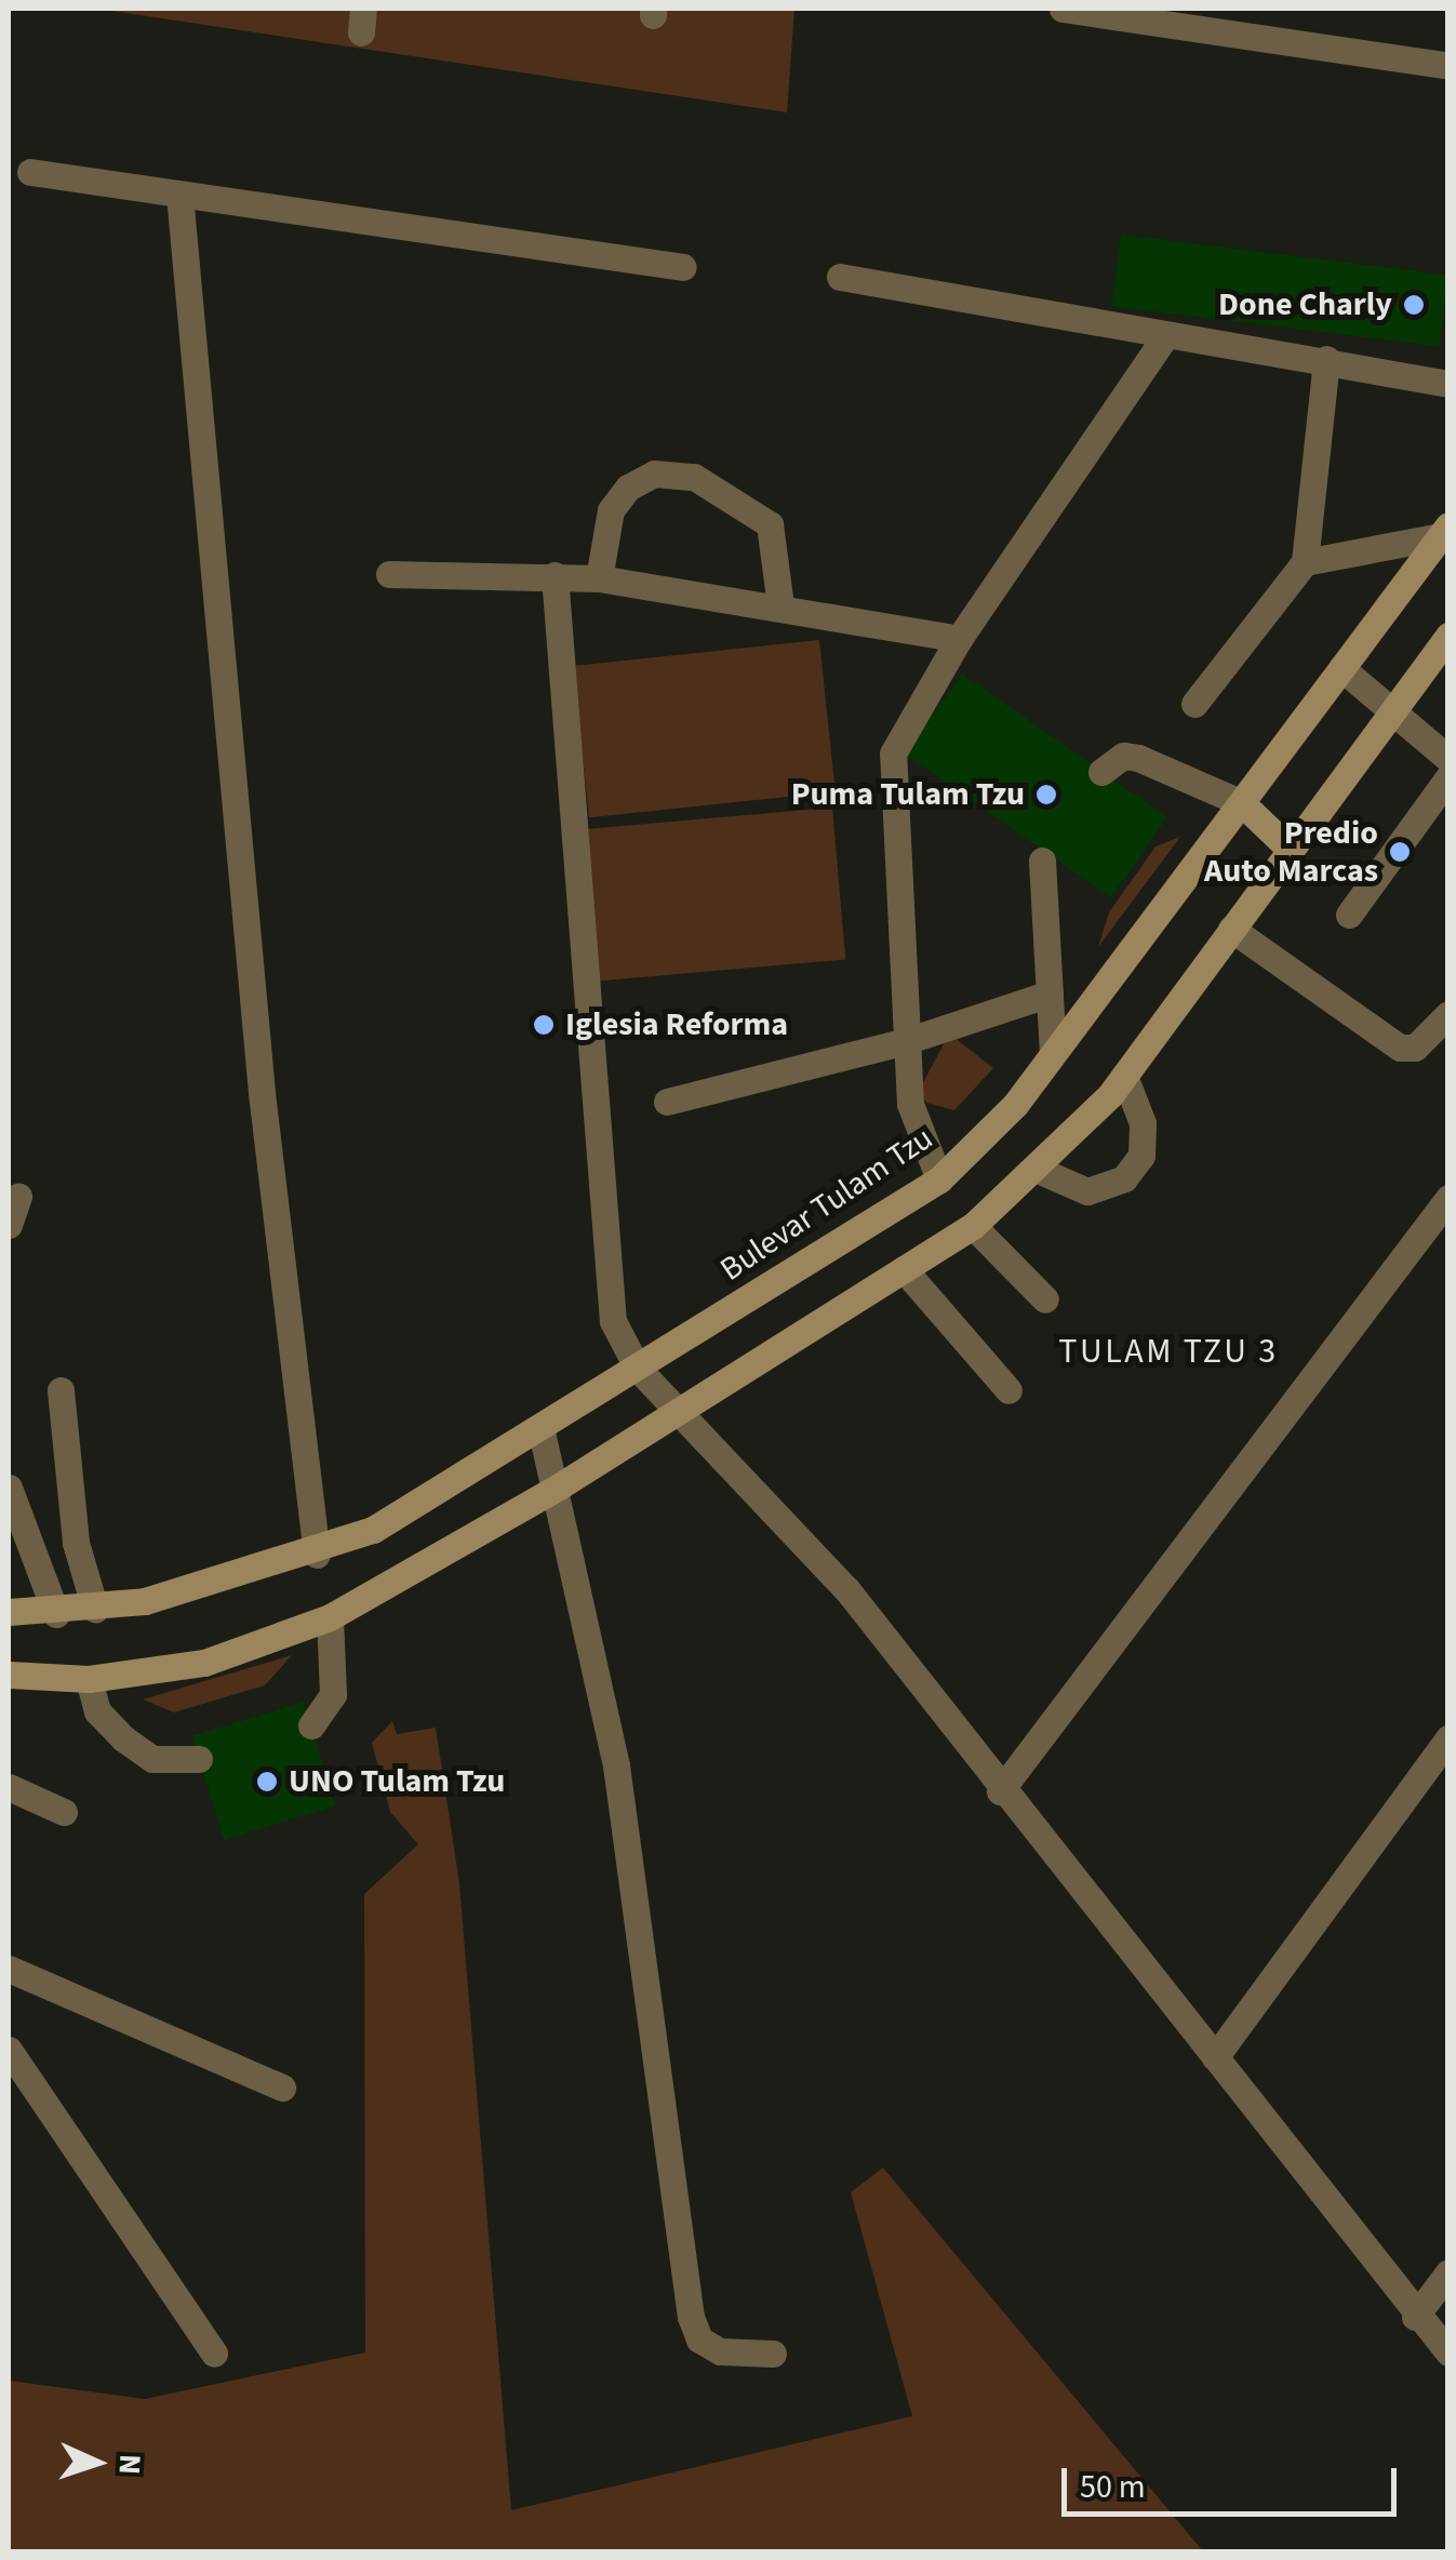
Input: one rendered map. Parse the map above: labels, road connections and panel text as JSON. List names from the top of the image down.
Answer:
{
  "streets": {
    "main road": ["Bulevar Tulam Tzu"]
  },
  "districts": ["TULAM TZU 3"],
  "places": [
    "Done Charly",
    "Puma Tulam Tzu",
    "Predio Auto Marcas",
    "Iglesia Reforma",
    "UNO Tulam Tzu"
  ],
  "scale_bar": "50 m",
  "north": "right"
}
